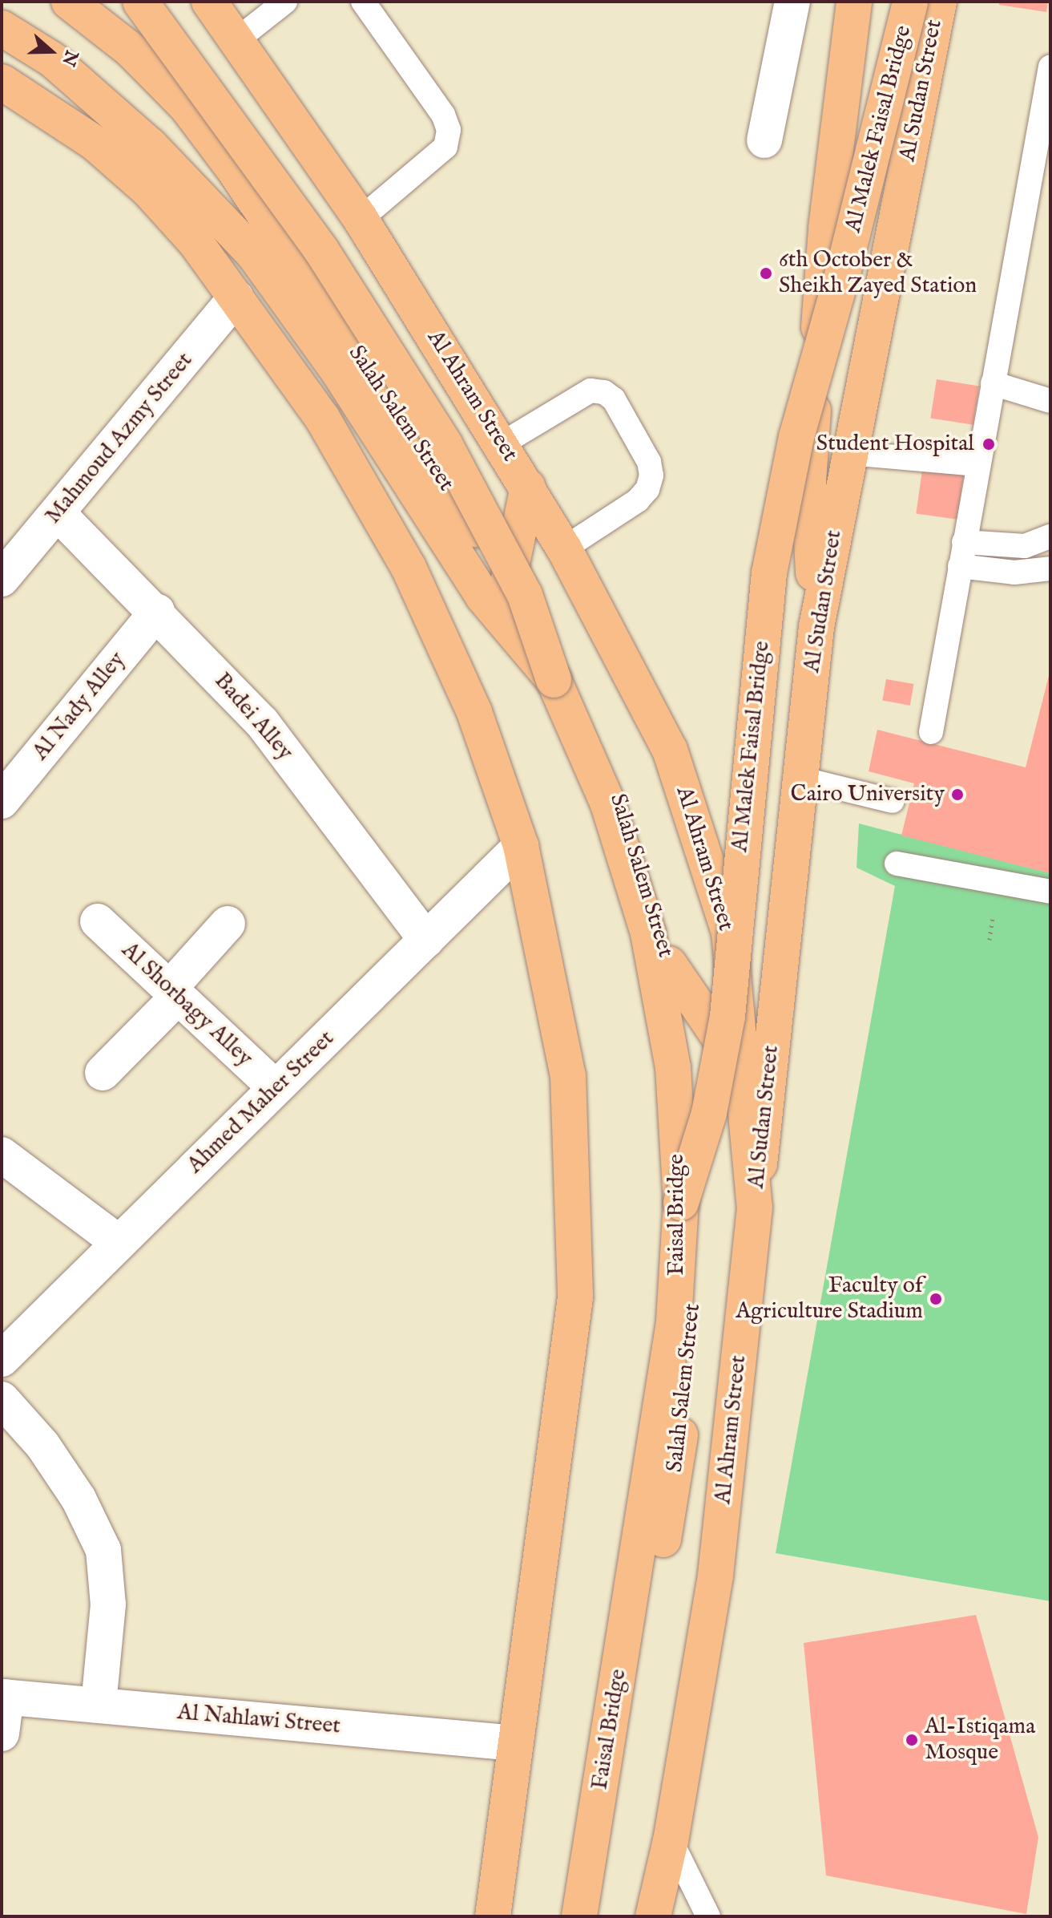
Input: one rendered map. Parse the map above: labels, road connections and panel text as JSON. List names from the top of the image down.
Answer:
{
  "streets": {
    "main road": [
      "Al Sudan Street",
      "Al Malek Faisal Bridge",
      "Al Ahram Street",
      "Salah Salem Street",
      "Faisal Bridge"
    ],
    "street": [
      "Mahmoud Azmy Street",
      "Al Nady Alley",
      "Badei Alley",
      "Al Shorbagy Alley",
      "Ahmed Maher Street",
      "Al Nahlawi Street"
    ]
  },
  "crossings": [
    ["Al Sudan Street", "Al Malek Faisal Bridge"],
    ["Al Sudan Street", "Al Ahram Street"],
    ["Al Malek Faisal Bridge", "Faisal Bridge"],
    ["Mahmoud Azmy Street", "Badei Alley"],
    ["Al Nady Alley", "Badei Alley"],
    ["Badei Alley", "Ahmed Maher Street"],
    ["Al Shorbagy Alley", "Ahmed Maher Street"]
  ],
  "places": [
    "6th October & Sheikh Zayed Station",
    "Student Hospital",
    "Cairo University",
    "Faculty of Agriculture Stadium",
    "Al-Istiqama Mosque"
  ],
  "north": "right"
}
